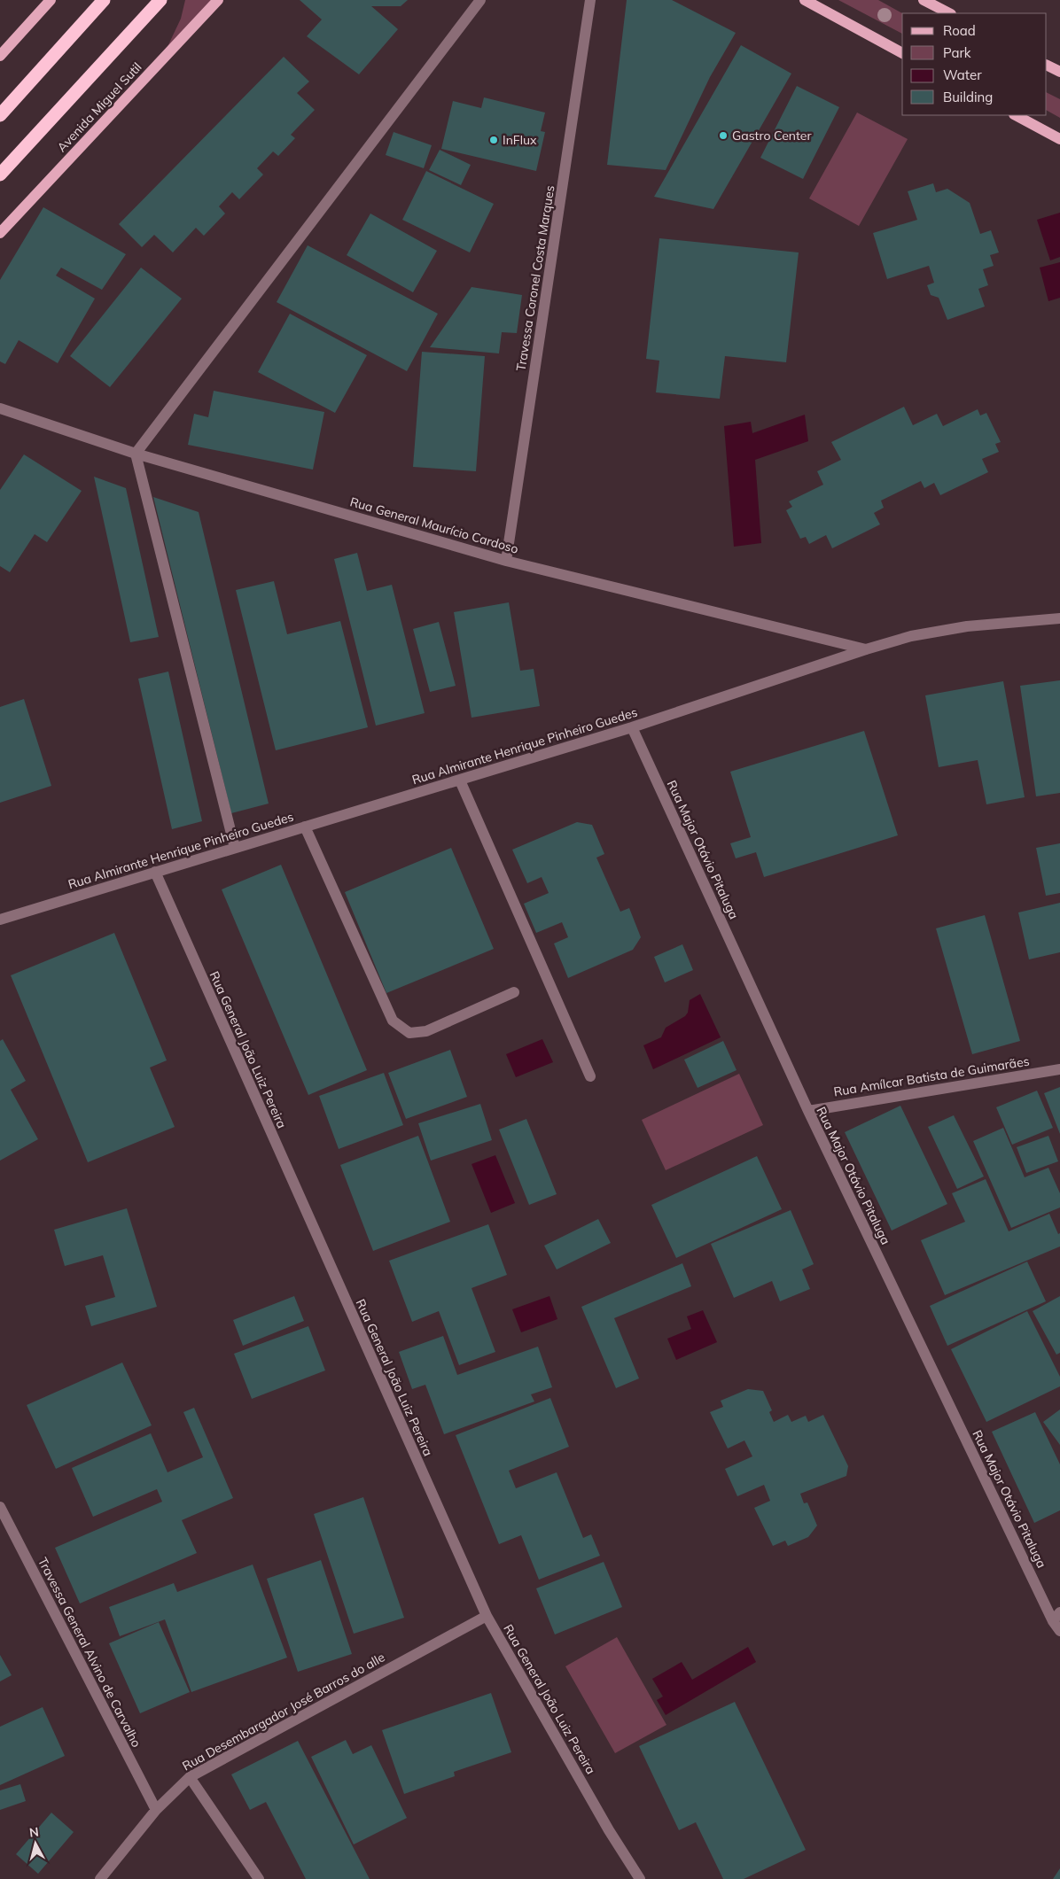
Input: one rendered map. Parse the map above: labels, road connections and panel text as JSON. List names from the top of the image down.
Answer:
{
  "streets": {
    "main road": ["Avenida Miguel Sutil"],
    "street": [
      "Travessa Coronel Costa Marques",
      "Rua General Maurício Cardoso",
      "Rua Almirante Henrique Pinheiro Guedes",
      "Rua Major Otávio Pitaluga",
      "Rua General João Luiz Pereira",
      "Rua Amílcar Batista de Guimarães",
      "Travessa General Alvino de Carvalho",
      "Rua Desembargador José Barros do alle"
    ]
  },
  "crossings": [
    ["Travessa Coronel Costa Marques", "Rua General Maurício Cardoso"],
    ["Rua General Maurício Cardoso", "Rua Almirante Henrique Pinheiro Guedes"],
    ["Rua Almirante Henrique Pinheiro Guedes", "Rua Major Otávio Pitaluga"],
    ["Rua Almirante Henrique Pinheiro Guedes", "Rua General João Luiz Pereira"],
    ["Rua Major Otávio Pitaluga", "Rua Amílcar Batista de Guimarães"],
    ["Rua General João Luiz Pereira", "Rua Desembargador José Barros do alle"],
    ["Travessa General Alvino de Carvalho", "Rua Desembargador José Barros do alle"]
  ],
  "places": ["Gastro Center", "InFlux"],
  "legend": [
    "Road",
    "Park",
    "Water",
    "Building"
  ],
  "north": "top"
}
